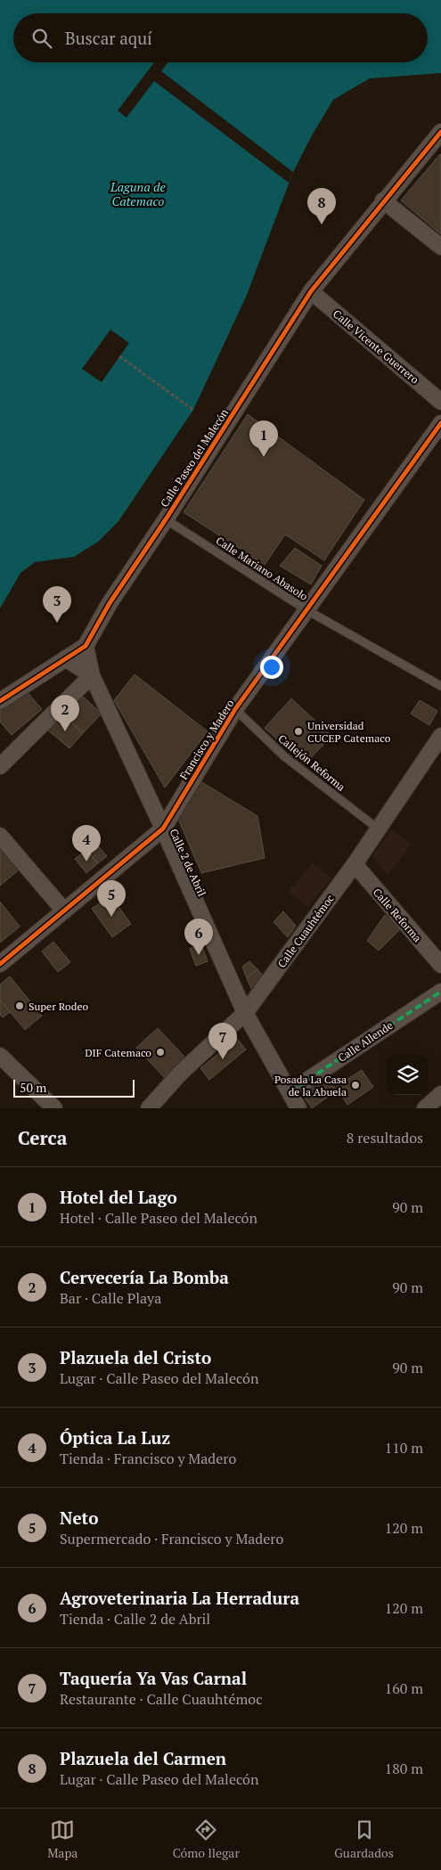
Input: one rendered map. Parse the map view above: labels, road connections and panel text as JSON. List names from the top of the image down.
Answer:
{
  "streets": {
    "street": [
      "Calle Vicente Guerrero",
      "Calle Paseo del Malecón",
      "Francisco y Madero",
      "Calle 2 de Abril",
      "Calle Reforma",
      "Calle Cuauhtémoc",
      "Calle Allende"
    ],
    "lane": ["Calle Mariano Abasolo", "Callejón Reforma"]
  },
  "crossings": [
    ["Calle Vicente Guerrero", "Calle Paseo del Malecón"],
    ["Calle Paseo del Malecón", "Calle Mariano Abasolo"],
    ["Calle Paseo del Malecón", "Calle 2 de Abril"],
    ["Calle Mariano Abasolo", "Francisco y Madero"],
    ["Francisco y Madero", "Callejón Reforma"],
    ["Francisco y Madero", "Calle 2 de Abril"],
    ["Callejón Reforma", "Calle Cuauhtémoc"],
    ["Calle 2 de Abril", "Calle Cuauhtémoc"],
    ["Calle 2 de Abril", "Calle Allende"],
    ["Calle Reforma", "Calle Cuauhtémoc"]
  ],
  "water": ["Laguna de Catemaco"],
  "places": [
    "Universidad CUCEP Catemaco",
    "Super Rodeo",
    "DIF Catemaco",
    "Posada La Casa de la Abuela"
  ],
  "scale_bar": "50 m",
  "page": {
    "search": "Buscar aquí",
    "pins": [
      "8",
      "1",
      "3",
      "2",
      "4",
      "5",
      "6",
      "7"
    ],
    "scale": "50 m",
    "heading": ["Cerca", "8 resultados"],
    "list": [
      {
        "mark": "1",
        "name": "Hotel del Lago",
        "note": "Hotel · Calle Paseo del Malecón",
        "value": "90 m"
      },
      {
        "mark": "2",
        "name": "Cervecería La Bomba",
        "note": "Bar · Calle Playa",
        "value": "90 m"
      },
      {
        "mark": "3",
        "name": "Plazuela del Cristo",
        "note": "Lugar · Calle Paseo del Malecón",
        "value": "90 m"
      },
      {
        "mark": "4",
        "name": "Óptica La Luz",
        "note": "Tienda · Francisco y Madero",
        "value": "110 m"
      },
      {
        "mark": "5",
        "name": "Neto",
        "note": "Supermercado · Francisco y Madero",
        "value": "120 m"
      },
      {
        "mark": "6",
        "name": "Agroveterinaria La Herradura",
        "note": "Tienda · Calle 2 de Abril",
        "value": "120 m"
      },
      {
        "mark": "7",
        "name": "Taquería Ya Vas Carnal",
        "note": "Restaurante · Calle Cuauhtémoc",
        "value": "160 m"
      },
      {
        "mark": "8",
        "name": "Plazuela del Carmen",
        "note": "Lugar · Calle Paseo del Malecón",
        "value": "180 m"
      }
    ],
    "nav": ["Mapa", "Cómo llegar", "Guardados"]
  }
}
